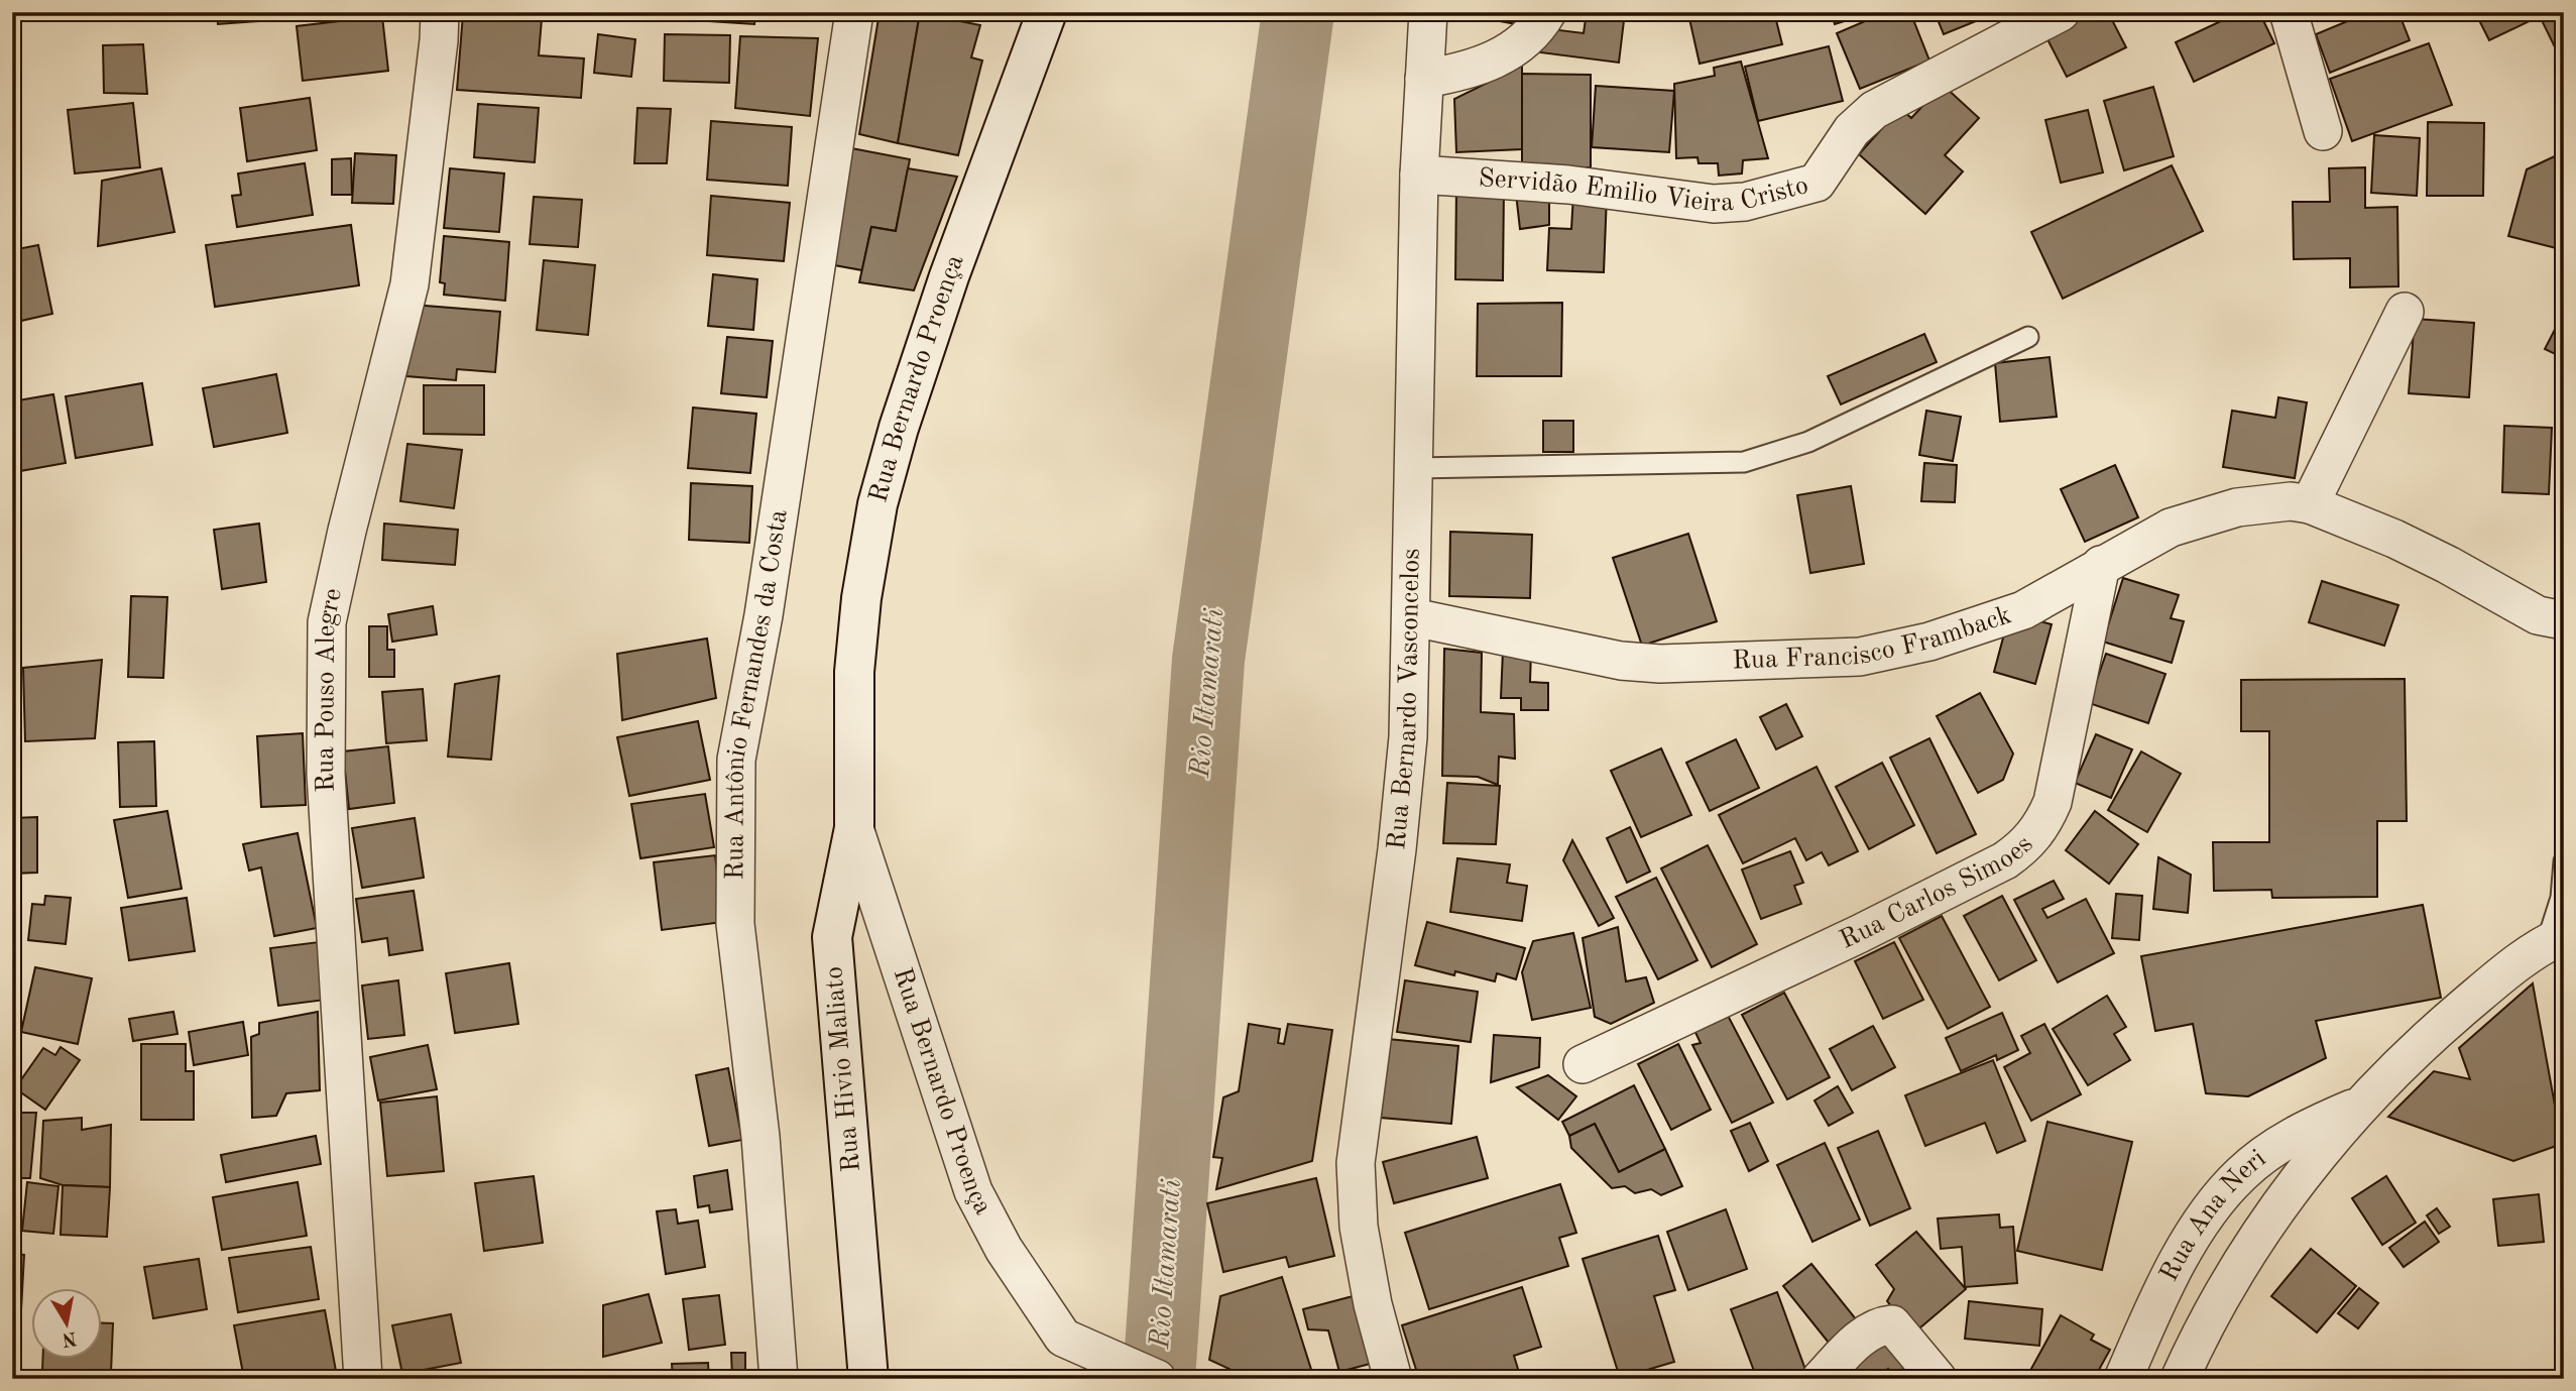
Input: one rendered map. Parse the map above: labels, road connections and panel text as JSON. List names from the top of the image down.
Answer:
{
  "streets": {
    "street": [
      "Servidão Emilio Vieira Cristo",
      "Rua Bernardo Proença",
      "Rua Francisco Framback",
      "Rua Pouso Alegre",
      "Rua Antônio Fernandes da Costa",
      "Rua Bernardo Vasconcelos",
      "Rua Carlos Simoes",
      "Rua Hivio Maliato",
      "Rua Ana Neri"
    ]
  },
  "crossings": [
    ["Servidão Emilio Vieira Cristo", "Rua Bernardo Vasconcelos"],
    ["Rua Bernardo Proença", "Rua Hivio Maliato"],
    ["Rua Francisco Framback", "Rua Bernardo Vasconcelos"],
    ["Rua Francisco Framback", "Rua Carlos Simoes"]
  ],
  "water": ["Rio Itamarati"],
  "north": "bottom"
}
